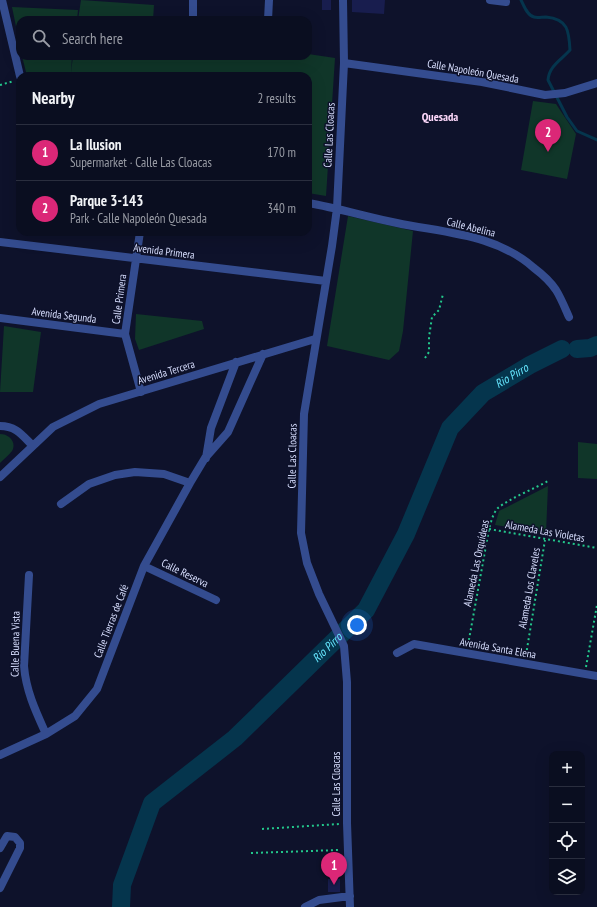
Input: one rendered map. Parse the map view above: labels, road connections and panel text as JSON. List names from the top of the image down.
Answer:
{
  "streets": {
    "street": [
      "Calle Napoleón Quesada",
      "Calle Las Cloacas",
      "Calle Abelina",
      "Avenida Primera",
      "Calle Primera",
      "Avenida Segunda",
      "Avenida Tercera",
      "Calle Reserva",
      "Calle Tierras de Café",
      "Calle Buena Vista",
      "Avenida Santa Elena"
    ],
    "path": ["Alameda Las Violetas", "Alameda Las Orquídeas", "Alameda Los Claveles"]
  },
  "crossings": [
    ["Calle Napoleón Quesada", "Calle Las Cloacas"],
    ["Calle Las Cloacas", "Calle Abelina"],
    ["Calle Las Cloacas", "Avenida Primera"],
    ["Calle Las Cloacas", "Avenida Tercera"],
    ["Avenida Primera", "Calle Primera"],
    ["Calle Primera", "Avenida Segunda"],
    ["Calle Primera", "Avenida Tercera"],
    ["Avenida Tercera", "Calle Tierras de Café"],
    ["Alameda Las Violetas", "Alameda Las Orquídeas"],
    ["Alameda Las Violetas", "Alameda Los Claveles"],
    ["Alameda Las Orquídeas", "Avenida Santa Elena"],
    ["Calle Reserva", "Calle Tierras de Café"],
    ["Alameda Los Claveles", "Avenida Santa Elena"],
    ["Calle Tierras de Café", "Calle Buena Vista"]
  ],
  "districts": ["Quesada"],
  "water": ["Rio Pirro"],
  "page": {
    "search": "Search here",
    "heading": ["Nearby", "2 results"],
    "pins": ["2", "1"],
    "list": [
      {
        "mark": "1",
        "name": "La Ilusion",
        "note": "Supermarket · Calle Las Cloacas",
        "value": "170 m"
      },
      {
        "mark": "2",
        "name": "Parque 3-143",
        "note": "Park · Calle Napoleón Quesada",
        "value": "340 m"
      }
    ],
    "map_buttons": ["+", "−"]
  }
}
